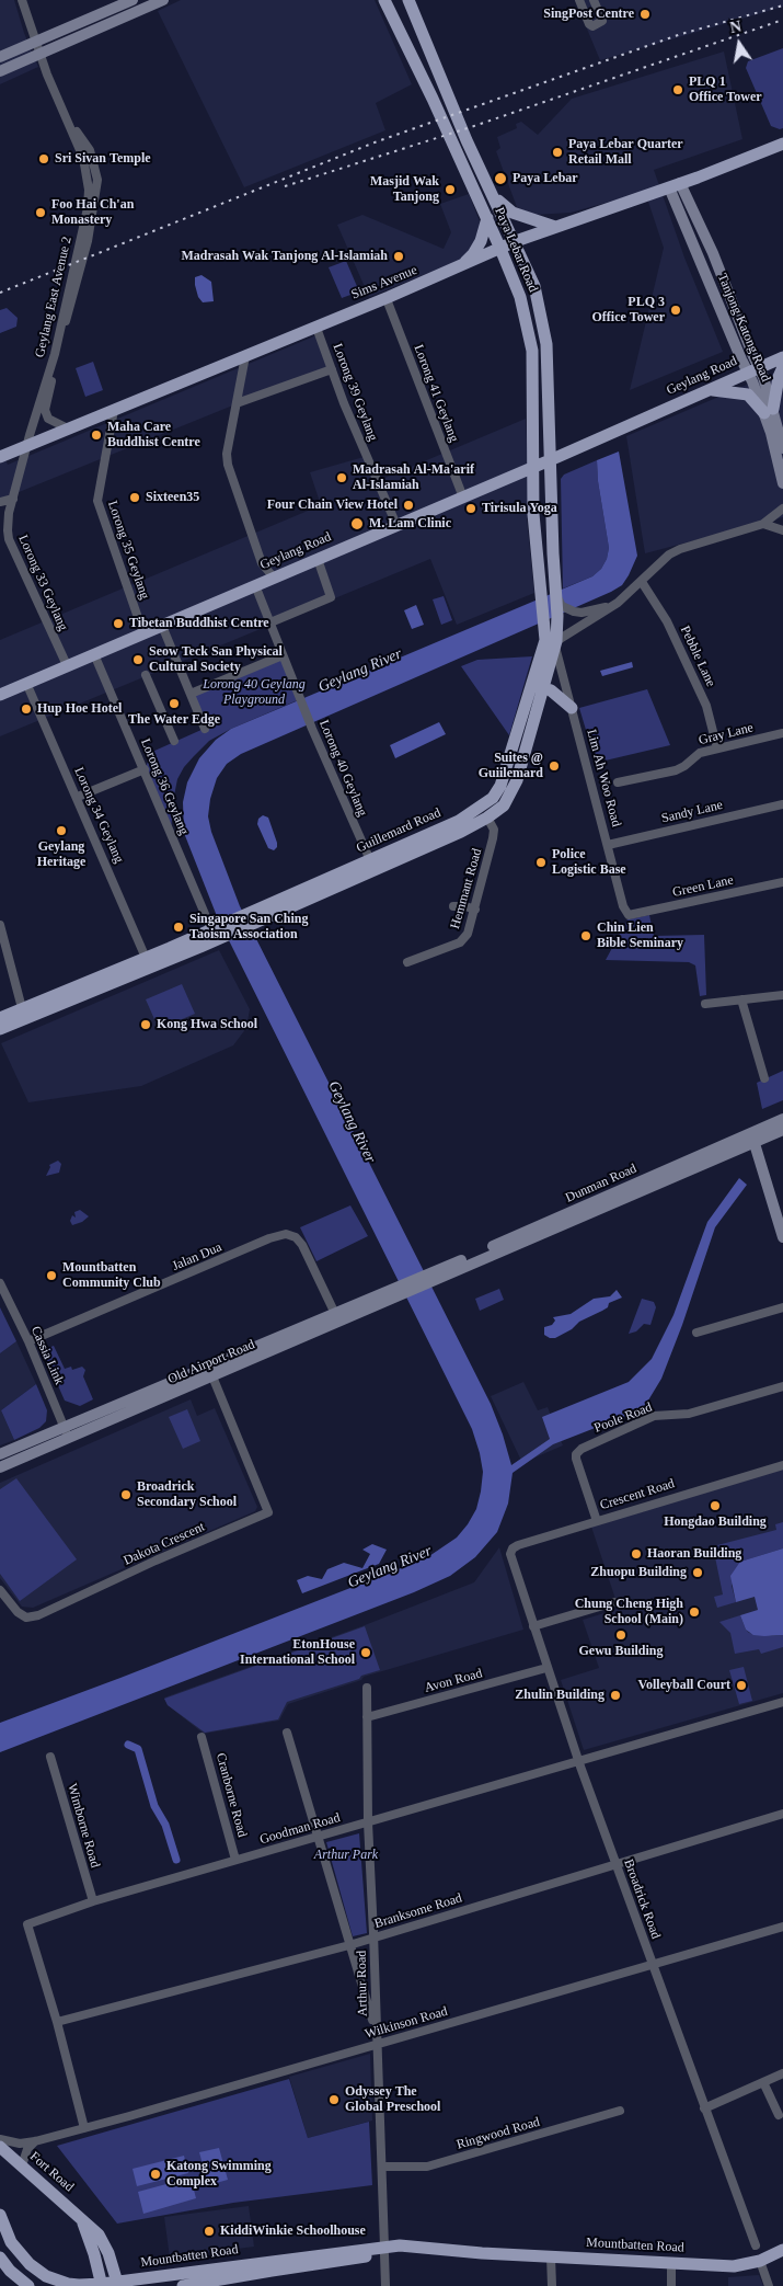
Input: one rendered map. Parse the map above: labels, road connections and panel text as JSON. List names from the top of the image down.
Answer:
{
  "streets": {
    "main road": [
      "Paya Lebar Road",
      "Sims Avenue",
      "Tanjong Katong Road",
      "Geylang Road",
      "Guillemard Road",
      "Dunman Road",
      "Old Airport Road",
      "Fort Road",
      "Mountbatten Road"
    ],
    "street": [
      "Geylang East Avenue 2",
      "Lorong 39 Geylang",
      "Lorong 41 Geylang",
      "Lorong 35 Geylang",
      "Lorong 33 Geylang",
      "Pebble Lane",
      "Gray Lane",
      "Lorong 40 Geylang",
      "Lim Ah Woo Road",
      "Lorong 36 Geylang",
      "Sandy Lane",
      "Lorong 34 Geylang",
      "Green Lane",
      "Hemmant Road",
      "Jalan Dua",
      "Cassia Link",
      "Poole Road",
      "Crescent Road",
      "Dakota Crescent",
      "Avon Road",
      "Cranborne Road",
      "Wimborne Road",
      "Goodman Road",
      "Broadrick Road",
      "Branksome Road",
      "Arthur Road",
      "Wilkinson Road",
      "Ringwood Road"
    ]
  },
  "crossings": [
    ["Paya Lebar Road", "Sims Avenue"],
    ["Paya Lebar Road", "Geylang Road"],
    ["Paya Lebar Road", "Guillemard Road"],
    ["Sims Avenue", "Geylang East Avenue 2"],
    ["Sims Avenue", "Tanjong Katong Road"],
    ["Sims Avenue", "Lorong 39 Geylang"],
    ["Sims Avenue", "Lorong 41 Geylang"],
    ["Sims Avenue", "Lorong 35 Geylang"],
    ["Sims Avenue", "Lorong 33 Geylang"],
    ["Geylang East Avenue 2", "Lorong 33 Geylang"],
    ["Tanjong Katong Road", "Geylang Road"],
    ["Geylang Road", "Lorong 39 Geylang"],
    ["Geylang Road", "Lorong 41 Geylang"],
    ["Geylang Road", "Lorong 35 Geylang"],
    ["Geylang Road", "Lorong 33 Geylang"],
    ["Geylang Road", "Lorong 40 Geylang"],
    ["Geylang Road", "Lorong 36 Geylang"],
    ["Geylang Road", "Lorong 34 Geylang"],
    ["Geylang Road", "Guillemard Road"],
    ["Pebble Lane", "Gray Lane"],
    ["Pebble Lane", "Guillemard Road"],
    ["Lorong 40 Geylang", "Guillemard Road"],
    ["Lim Ah Woo Road", "Sandy Lane"],
    ["Lim Ah Woo Road", "Guillemard Road"],
    ["Lim Ah Woo Road", "Green Lane"],
    ["Lorong 36 Geylang", "Guillemard Road"],
    ["Lorong 34 Geylang", "Guillemard Road"],
    ["Guillemard Road", "Hemmant Road"],
    ["Dunman Road", "Old Airport Road"],
    ["Jalan Dua", "Cassia Link"],
    ["Jalan Dua", "Old Airport Road"],
    ["Cassia Link", "Old Airport Road"],
    ["Old Airport Road", "Dakota Crescent"],
    ["Poole Road", "Crescent Road"],
    ["Crescent Road", "Broadrick Road"],
    ["Avon Road", "Broadrick Road"],
    ["Avon Road", "Arthur Road"],
    ["Cranborne Road", "Goodman Road"],
    ["Wimborne Road", "Goodman Road"],
    ["Goodman Road", "Broadrick Road"],
    ["Goodman Road", "Branksome Road"],
    ["Goodman Road", "Arthur Road"],
    ["Goodman Road", "Wilkinson Road"],
    ["Broadrick Road", "Branksome Road"],
    ["Broadrick Road", "Wilkinson Road"],
    ["Branksome Road", "Arthur Road"],
    ["Arthur Road", "Wilkinson Road"],
    ["Arthur Road", "Ringwood Road"],
    ["Arthur Road", "Mountbatten Road"],
    ["Fort Road", "Mountbatten Road"]
  ],
  "water": ["Geylang River"],
  "parks": ["Lorong 40 Geylang Playground", "Arthur Park"],
  "places": [
    "SingPost Centre",
    "PLQ 1 Office Tower",
    "Paya Lebar Quarter Retail Mall",
    "Sri Sivan Temple",
    "Paya Lebar",
    "Masjid Wak Tanjong",
    "Foo Hai Ch'an Monastery",
    "Madrasah Wak Tanjong Al-Islamiah",
    "PLQ 3 Office Tower",
    "Maha Care Buddhist Centre",
    "Madrasah Al-Ma'arif Al-Islamiah",
    "Sixteen35",
    "Four Chain View Hotel",
    "Tirisula Yoga",
    "M. Lam Clinic",
    "Tibetan Buddhist Centre",
    "Seow Teck San Physical Cultural Society",
    "The Water Edge",
    "Hup Hoe Hotel",
    "Suites @ Guiilemard",
    "Geylang Heritage",
    "Police Logistic Base",
    "Singapore San Ching Taoism Association",
    "Chin Lien Bible Seminary",
    "Kong Hwa School",
    "Mountbatten Community Club",
    "Broadrick Secondary School",
    "Hongdao Building",
    "Haoran Building",
    "Zhuopu Building",
    "Chung Cheng High School (Main)",
    "Gewu Building",
    "EtonHouse International School",
    "Volleyball Court",
    "Zhulin Building",
    "Odyssey The Global Preschool",
    "Katong Swimming Complex",
    "KiddiWinkie Schoolhouse"
  ],
  "north": "top"
}
